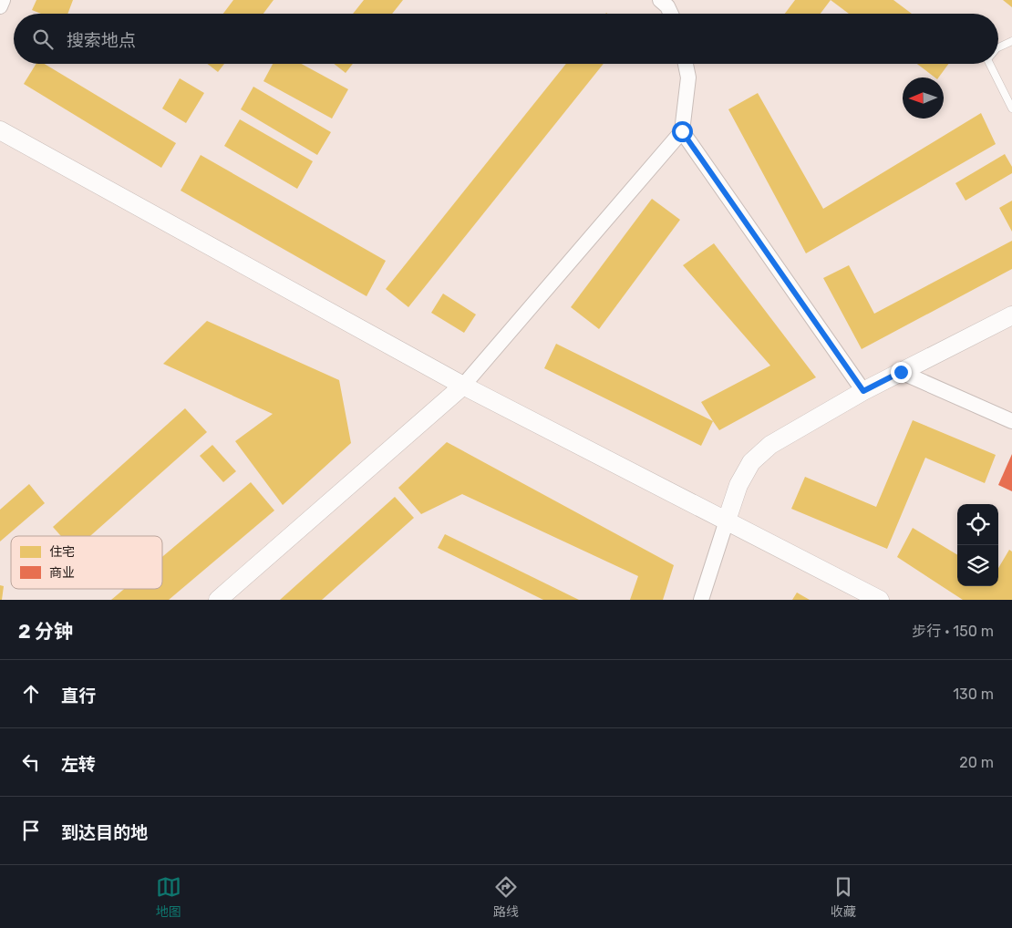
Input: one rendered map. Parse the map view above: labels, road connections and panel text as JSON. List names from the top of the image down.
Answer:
{
  "legend": ["住宅", "商业"],
  "north": "left",
  "page": {
    "search": "搜索地点",
    "heading": ["2 分钟", "步行 · 150 m"],
    "list": [
      ["直行", "130 m"],
      ["左转", "20 m"],
      "到达目的地"
    ],
    "nav": ["地图", "路线", "收藏"]
  }
}
